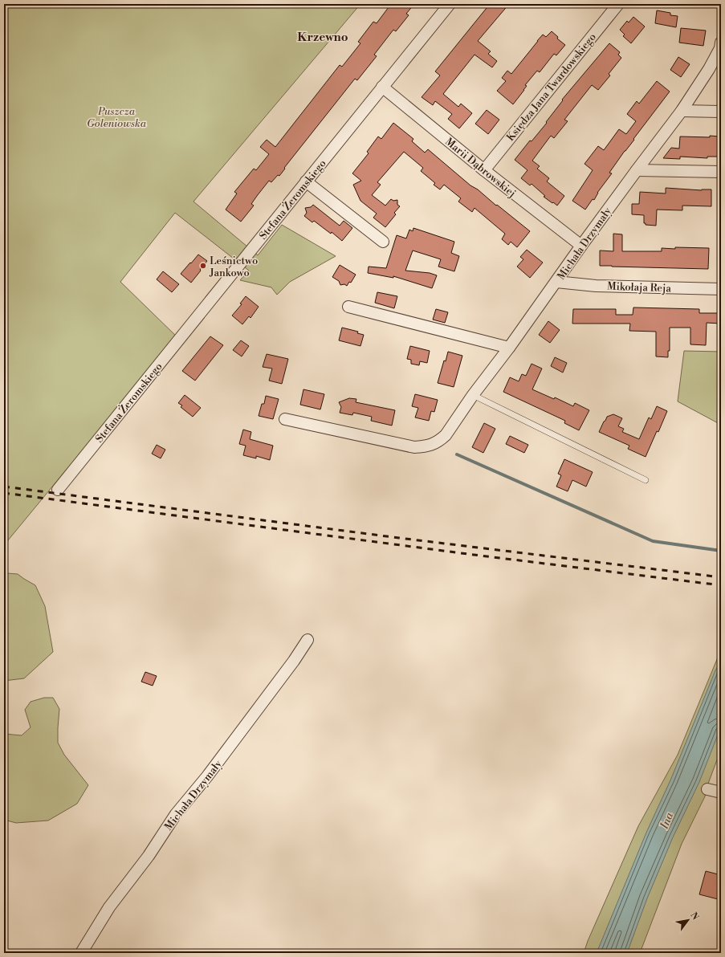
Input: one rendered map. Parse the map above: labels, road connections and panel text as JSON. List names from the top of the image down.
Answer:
{
  "streets": {
    "street": [
      "Księdza Jana Twardowskiego",
      "Marii Dąbrowskiej",
      "Stefana Żeromskiego",
      "Michała Drzymały",
      "Mikołaja Reja"
    ]
  },
  "crossings": [
    ["Księdza Jana Twardowskiego", "Marii Dąbrowskiej"],
    ["Marii Dąbrowskiej", "Stefana Żeromskiego"],
    ["Marii Dąbrowskiej", "Michała Drzymały"],
    ["Michała Drzymały", "Mikołaja Reja"]
  ],
  "districts": ["Krzewno"],
  "water": ["Ina"],
  "parks": ["Puszcza Goleniowska"],
  "places": ["Leśnictwo Jankowo"],
  "north": "top right"
}
